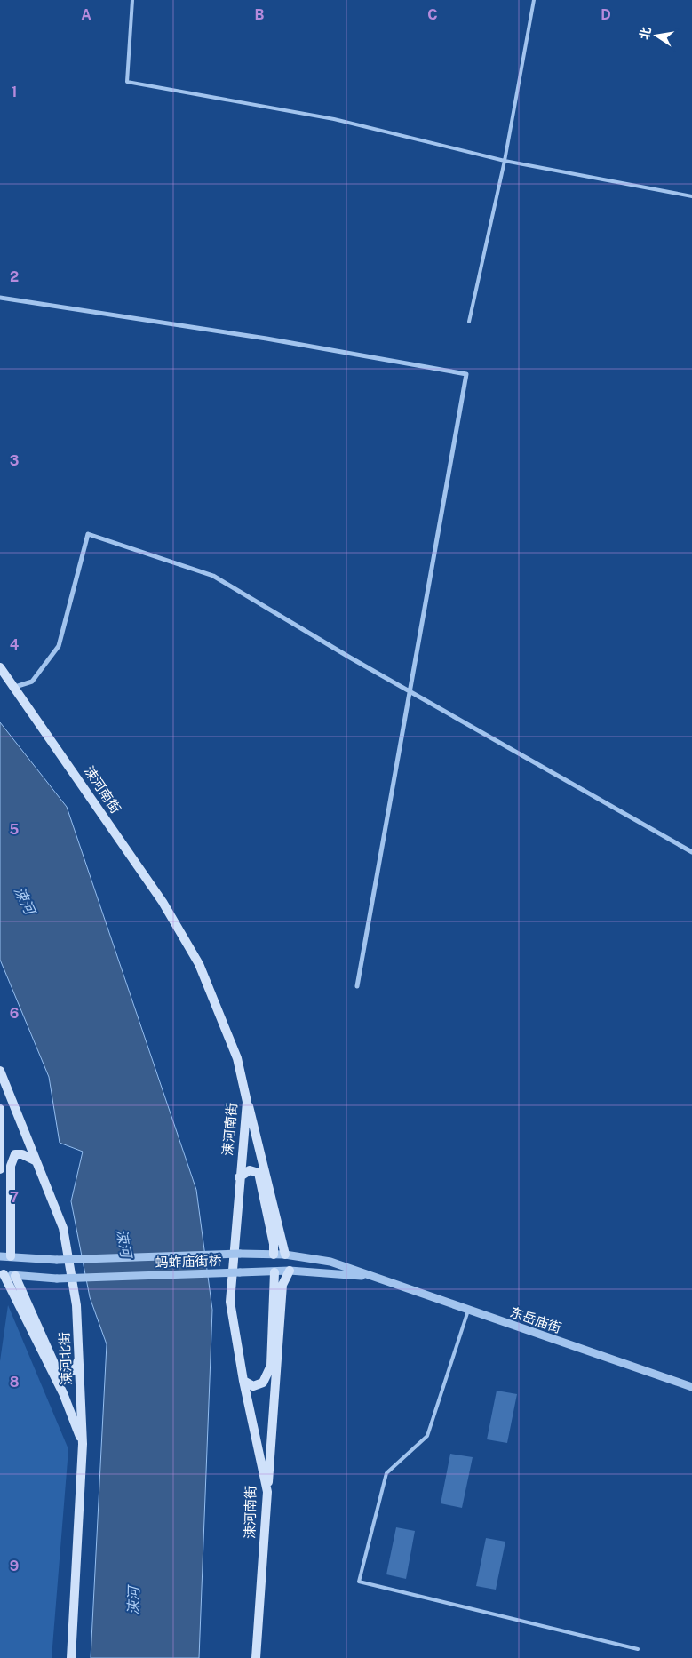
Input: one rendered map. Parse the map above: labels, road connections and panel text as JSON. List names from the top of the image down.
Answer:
{
  "streets": {
    "main road": ["涑河南街", "涑河北街"],
    "street": ["蚂蚱庙街桥", "东岳庙街"]
  },
  "crossings": [
    ["蚂蚱庙街桥", "东岳庙街"]
  ],
  "water": ["涑河"],
  "north": "left",
  "grid": {
    "columns": [
      "A",
      "B",
      "C",
      "D"
    ],
    "rows": [
      "1",
      "2",
      "3",
      "4",
      "5",
      "6",
      "7",
      "8",
      "9"
    ]
  }
}
